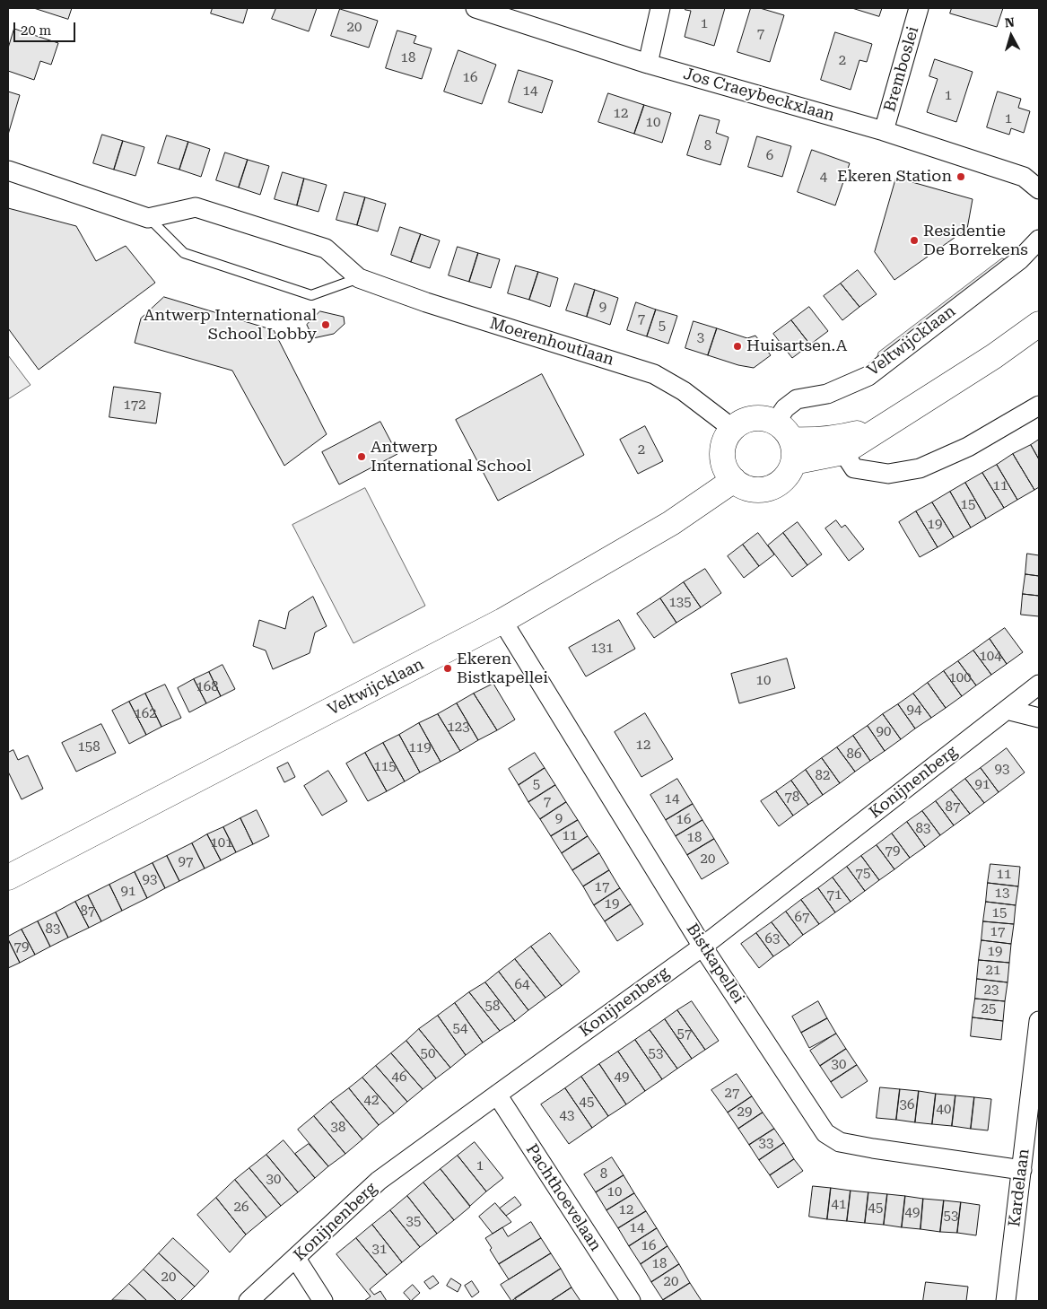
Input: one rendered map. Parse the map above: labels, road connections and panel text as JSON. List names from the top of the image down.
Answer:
{
  "streets": {
    "street": [
      "Bremboslei",
      "Jos Craeybeckxlaan",
      "Veltwijcklaan",
      "Moerenhoutlaan",
      "Konijnenberg",
      "Bistkapellei",
      "Kardelaan",
      "Pachthoevelaan"
    ]
  },
  "crossings": [
    ["Bremboslei", "Jos Craeybeckxlaan"],
    ["Veltwijcklaan", "Moerenhoutlaan"],
    ["Veltwijcklaan", "Bistkapellei"],
    ["Konijnenberg", "Bistkapellei"],
    ["Konijnenberg", "Pachthoevelaan"],
    ["Bistkapellei", "Kardelaan"]
  ],
  "places": [
    "Ekeren Station",
    "Residentie De Borrekens",
    "Antwerp International School Lobby",
    "Huisartsen.A",
    "Antwerp International School",
    "Ekeren Bistkapellei"
  ],
  "house_numbers": [
    "1",
    "20",
    "7",
    "18",
    "2",
    "16",
    "14",
    "1",
    "12",
    "1",
    "10",
    "8",
    "6",
    "4",
    "9",
    "7",
    "5",
    "3",
    "172",
    "2",
    "11",
    "15",
    "19",
    "135",
    "131",
    "104",
    "100",
    "10",
    "168",
    "94",
    "162",
    "123",
    "90",
    "12",
    "158",
    "119",
    "86",
    "115",
    "93",
    "82",
    "5",
    "91",
    "78",
    "14",
    "7",
    "87",
    "9",
    "16",
    "83",
    "11",
    "18",
    "101",
    "79",
    "20",
    "97",
    "75",
    "11",
    "93",
    "17",
    "91",
    "13",
    "71",
    "19",
    "87",
    "15",
    "67",
    "83",
    "17",
    "63",
    "79",
    "19",
    "21",
    "64",
    "23",
    "58",
    "25",
    "54",
    "57",
    "50",
    "53",
    "30",
    "46",
    "49",
    "27",
    "42",
    "45",
    "36",
    "40",
    "29",
    "43",
    "38",
    "33",
    "1",
    "8",
    "30",
    "10",
    "41",
    "26",
    "45",
    "12",
    "49",
    "53",
    "35",
    "14",
    "16",
    "31",
    "18",
    "20",
    "20"
  ],
  "scale_bar": "20 m",
  "north": "top"
}
